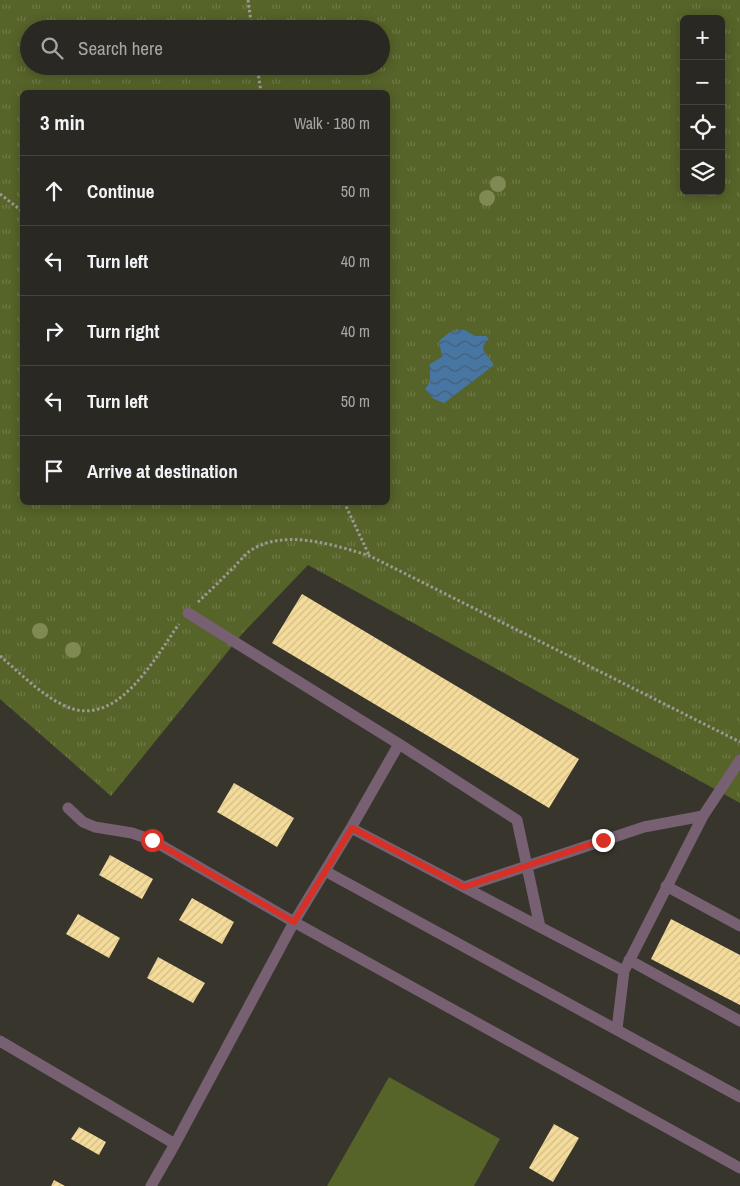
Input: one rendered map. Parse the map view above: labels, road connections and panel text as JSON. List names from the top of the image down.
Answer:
{
  "page": {
    "map_buttons": ["+", "−"],
    "search": "Search here",
    "heading": ["3 min", "Walk · 180 m"],
    "list": [
      ["Continue", "50 m"],
      ["Turn left", "40 m"],
      ["Turn right", "40 m"],
      ["Turn left", "50 m"],
      "Arrive at destination"
    ]
  }
}
